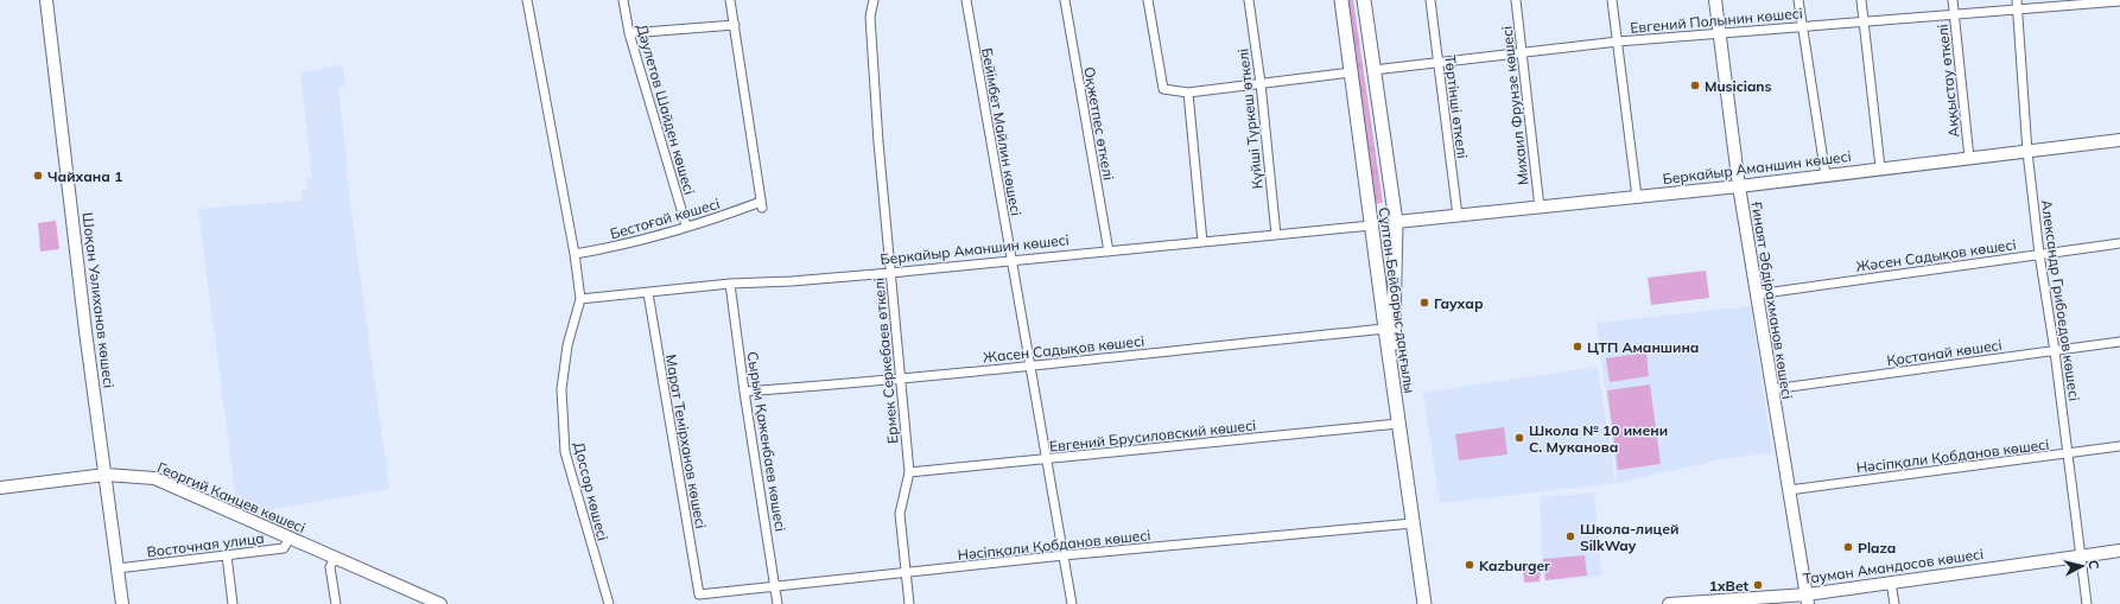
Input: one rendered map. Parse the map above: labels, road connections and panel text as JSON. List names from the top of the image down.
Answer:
{
  "streets": {
    "main road": [
      "Беркайыр Аманшин көшесі",
      "Шоқан Уәлиханов көшесі",
      "Сұлтан Бейбарыс даңғылы",
      "Ғинаят Әбдірахманов көшесі",
      "Георгий Канцев көшесі",
      "Тауман Амандосов көшесі"
    ],
    "street": [
      "Евгений Полынин көшесі",
      "Аққыстау өткелі",
      "Михаил Фрунзе көшесі",
      "Төртінші өткелі",
      "Дәулетов Шайден көшесі",
      "Күйші Түркеш өткелі",
      "Оқжетпес өткелі",
      "Бейімбет Майлин көшесі",
      "Бестоғай көшесі",
      "Жәсен Садықов көшесі",
      "Александр Грибоедов көшесі",
      "Жасен Садықов көшесі",
      "Қостанай көшесі",
      "Ермек Серкебаев өткелі",
      "Евгений Брусиловский көшесі",
      "Марат Темірханов көшесі",
      "Сырым Қаженбаев көшесі",
      "Нәсіпқали Қобданов көшесі",
      "Доссор көшесі",
      "Восточная улица"
    ]
  },
  "crossings": [
    ["Евгений Полынин көшесі", "Аққыстау өткелі"],
    ["Евгений Полынин көшесі", "Михаил Фрунзе көшесі"],
    ["Евгений Полынин көшесі", "Төртінші өткелі"],
    ["Евгений Полынин көшесі", "Сұлтан Бейбарыс даңғылы"],
    ["Евгений Полынин көшесі", "Ғинаят Әбдірахманов көшесі"],
    ["Евгений Полынин көшесі", "Александр Грибоедов көшесі"],
    ["Аққыстау өткелі", "Беркайыр Аманшин көшесі"],
    ["Михаил Фрунзе көшесі", "Беркайыр Аманшин көшесі"],
    ["Төртінші өткелі", "Беркайыр Аманшин көшесі"],
    ["Дәулетов Шайден көшесі", "Бестоғай көшесі"],
    ["Күйші Түркеш өткелі", "Беркайыр Аманшин көшесі"],
    ["Оқжетпес өткелі", "Беркайыр Аманшин көшесі"],
    ["Бейімбет Майлин көшесі", "Беркайыр Аманшин көшесі"],
    ["Бейімбет Майлин көшесі", "Жасен Садықов көшесі"],
    ["Бейімбет Майлин көшесі", "Евгений Брусиловский көшесі"],
    ["Бейімбет Майлин көшесі", "Нәсіпқали Қобданов көшесі"],
    ["Беркайыр Аманшин көшесі", "Сұлтан Бейбарыс даңғылы"],
    ["Беркайыр Аманшин көшесі", "Ғинаят Әбдірахманов көшесі"],
    ["Беркайыр Аманшин көшесі", "Александр Грибоедов көшесі"],
    ["Беркайыр Аманшин көшесі", "Ермек Серкебаев өткелі"],
    ["Беркайыр Аманшин көшесі", "Марат Темірханов көшесі"],
    ["Беркайыр Аманшин көшесі", "Сырым Қаженбаев көшесі"],
    ["Беркайыр Аманшин көшесі", "Доссор көшесі"],
    ["Жәсен Садықов көшесі", "Ғинаят Әбдірахманов көшесі"],
    ["Жәсен Садықов көшесі", "Александр Грибоедов көшесі"],
    ["Шоқан Уәлиханов көшесі", "Георгий Канцев көшесі"],
    ["Шоқан Уәлиханов көшесі", "Восточная улица"],
    ["Сұлтан Бейбарыс даңғылы", "Жасен Садықов көшесі"],
    ["Сұлтан Бейбарыс даңғылы", "Евгений Брусиловский көшесі"],
    ["Сұлтан Бейбарыс даңғылы", "Нәсіпқали Қобданов көшесі"],
    ["Ғинаят Әбдірахманов көшесі", "Қостанай көшесі"],
    ["Ғинаят Әбдірахманов көшесі", "Нәсіпқали Қобданов көшесі"],
    ["Ғинаят Әбдірахманов көшесі", "Тауман Амандосов көшесі"],
    ["Александр Грибоедов көшесі", "Қостанай көшесі"],
    ["Александр Грибоедов көшесі", "Нәсіпқали Қобданов көшесі"],
    ["Александр Грибоедов көшесі", "Тауман Амандосов көшесі"],
    ["Жасен Садықов көшесі", "Ермек Серкебаев өткелі"],
    ["Жасен Садықов көшесі", "Сырым Қаженбаев көшесі"],
    ["Ермек Серкебаев өткелі", "Евгений Брусиловский көшесі"],
    ["Ермек Серкебаев өткелі", "Нәсіпқали Қобданов көшесі"],
    ["Марат Темірханов көшесі", "Нәсіпқали Қобданов көшесі"],
    ["Сырым Қаженбаев көшесі", "Нәсіпқали Қобданов көшесі"],
    ["Георгий Канцев көшесі", "Восточная улица"]
  ],
  "places": [
    "Musicians",
    "Чайхана 1",
    "Гаухар",
    "ЦТП Аманшина",
    "Школа № 10 имени С. Муканова",
    "Школа-лицей SilkWay",
    "Plaza",
    "Kazburger",
    "1xBet"
  ],
  "north": "right"
}
